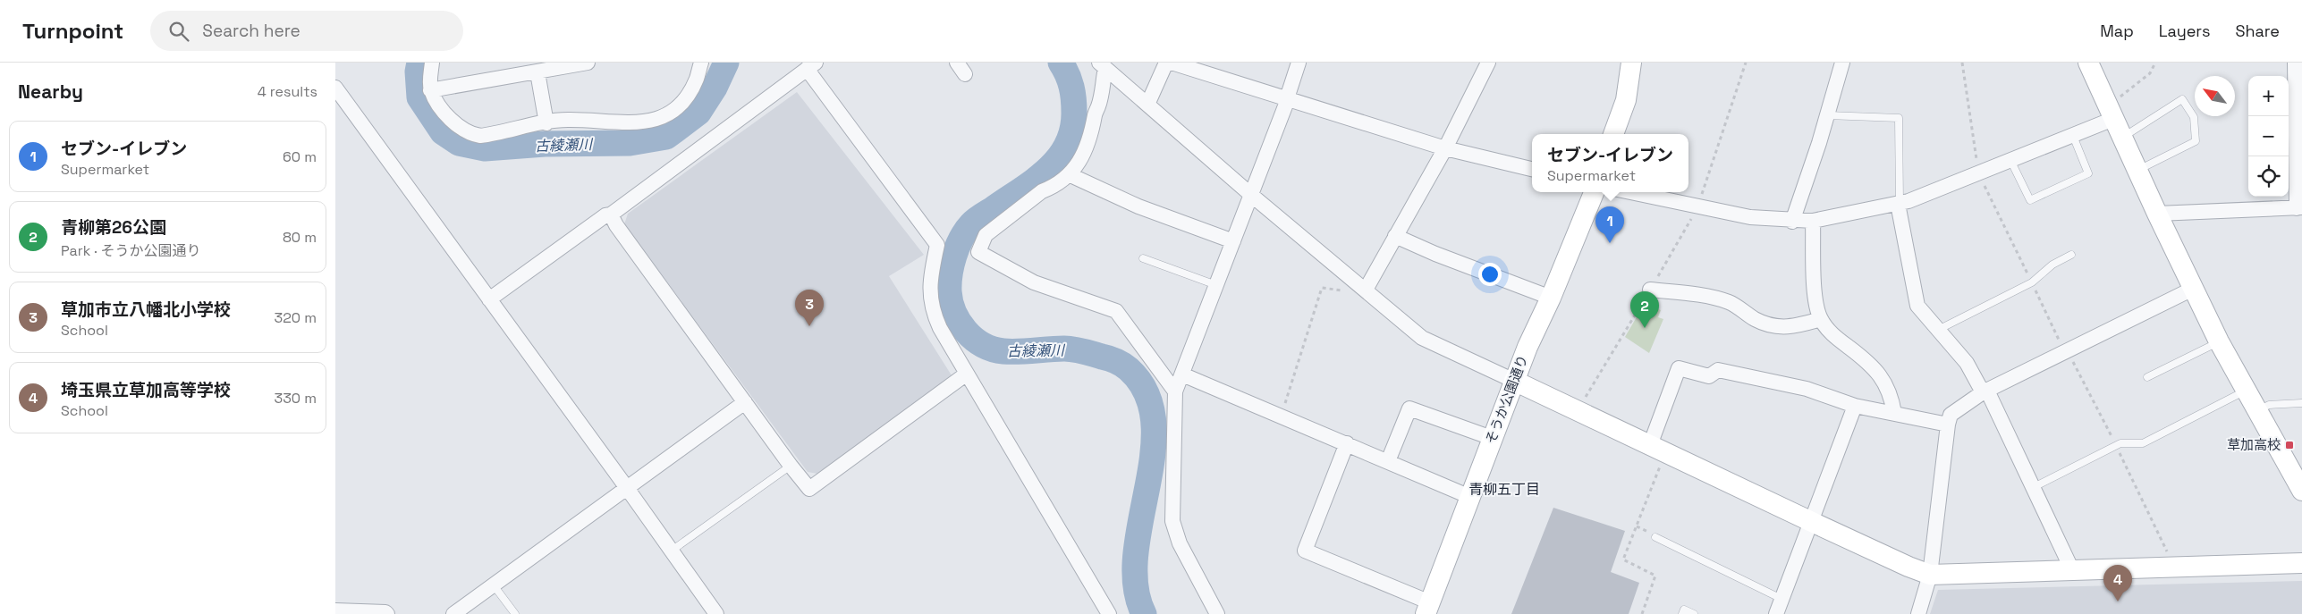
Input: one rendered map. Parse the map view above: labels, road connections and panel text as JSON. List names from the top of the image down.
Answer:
{
  "streets": {
    "street": ["そうか公園通り"]
  },
  "districts": ["青柳五丁目"],
  "water": ["古綾瀬川"],
  "places": {
    "transit": ["草加高校"]
  },
  "north": "top left",
  "page": {
    "header": "Turnpoint",
    "search": "Search here",
    "nav": ["Map", "Layers", "Share"],
    "heading": ["Nearby", "4 results"],
    "map_buttons": ["+", "−"],
    "list": [
      {
        "mark": "1",
        "name": "セブン-イレブン",
        "note": "Supermarket",
        "value": "60 m"
      },
      {
        "mark": "2",
        "name": "青柳第26公園",
        "note": "Park · そうか公園通り",
        "value": "80 m"
      },
      {
        "mark": "3",
        "name": "草加市立八幡北小学校",
        "note": "School",
        "value": "320 m"
      },
      {
        "mark": "4",
        "name": "埼玉県立草加高等学校",
        "note": "School",
        "value": "330 m"
      }
    ],
    "popup": ["セブン-イレブン", "Supermarket"],
    "pins": [
      "1",
      "3",
      "2",
      "4"
    ]
  }
}
